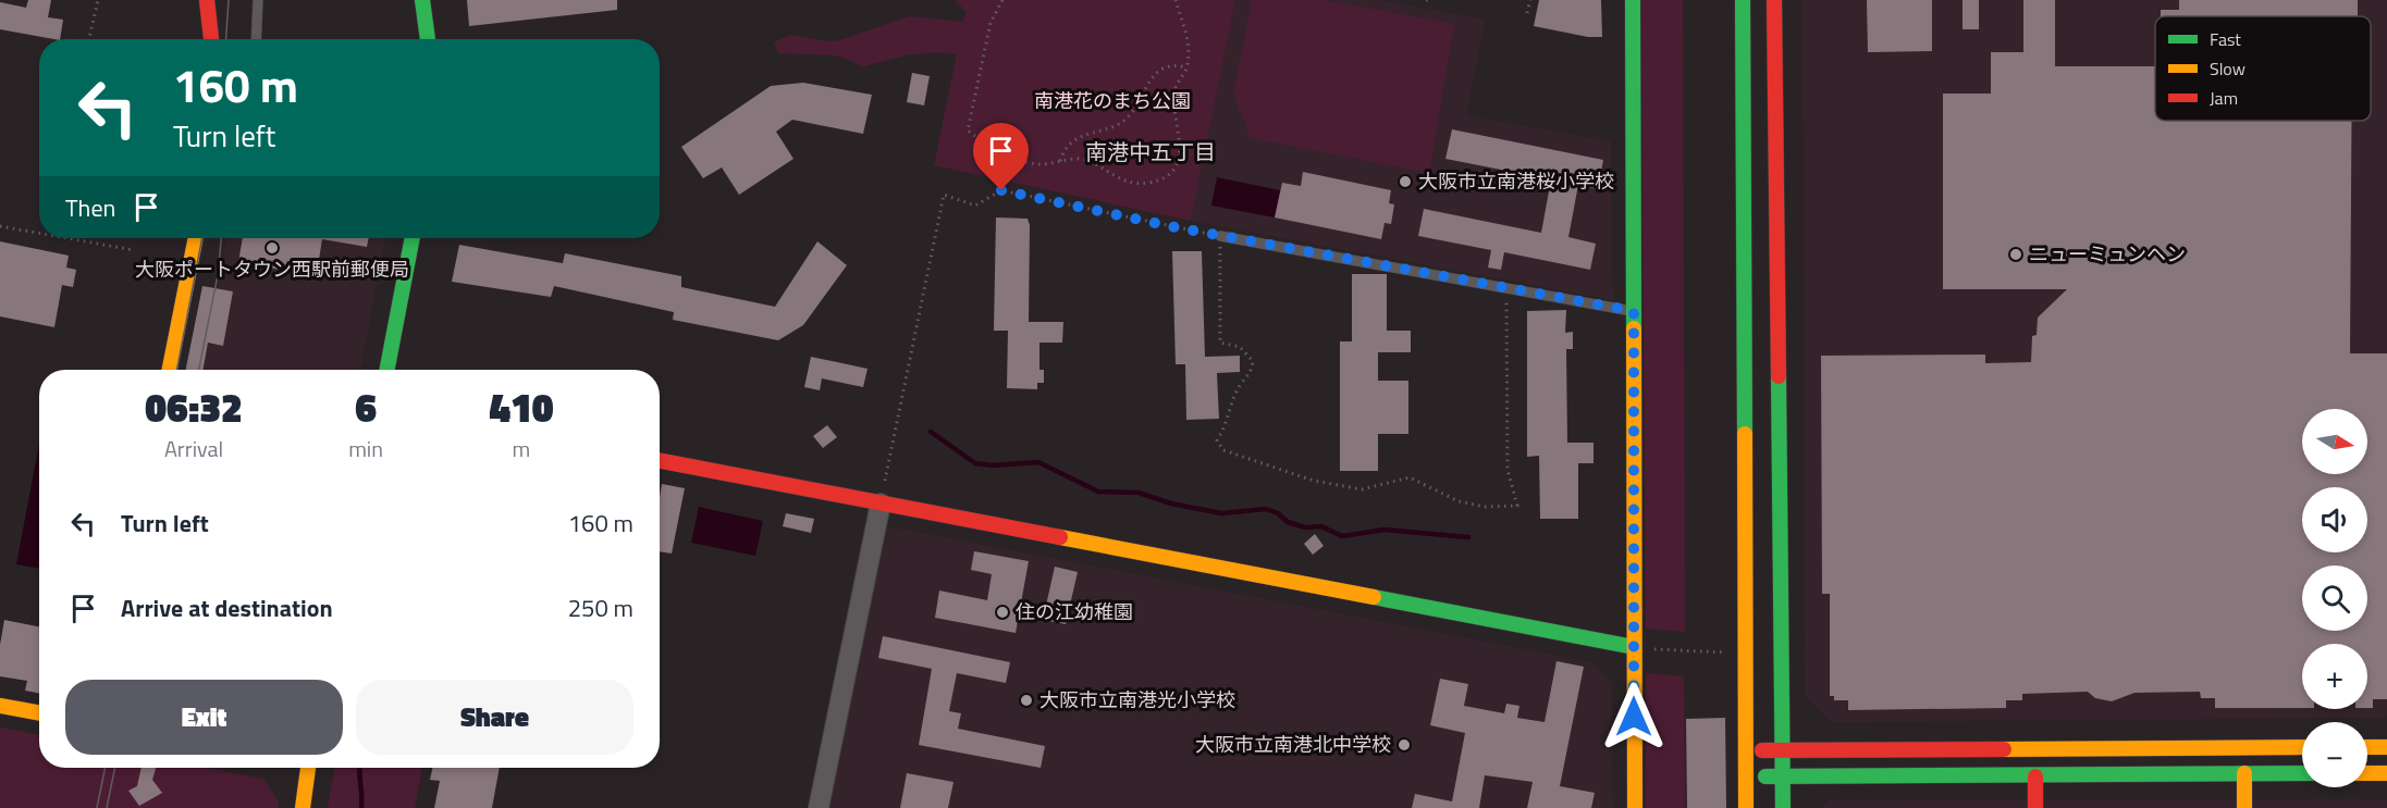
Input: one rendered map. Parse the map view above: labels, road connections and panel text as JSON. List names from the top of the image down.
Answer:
{
  "districts": ["南港中五丁目"],
  "parks": ["南港花のまち公園"],
  "places": [
    "大阪市立南港桜小学校",
    "大阪ポートタウン西駅前郵便局",
    "ニューミュンヘン",
    "住の江幼稚園",
    "大阪市立南港光小学校",
    "大阪市立南港北中学校"
  ],
  "legend": ["Fast", "Slow", "Jam"],
  "north": "right",
  "page": {
    "turn": ["160 m", "Turn left"],
    "then": "Then",
    "eta": [
      "06:32",
      "Arrival",
      "6",
      "min",
      "410",
      "m"
    ],
    "map_buttons": ["+", "−"],
    "list": [
      {
        "name": "Turn left",
        "value": "160 m"
      },
      {
        "name": "Arrive at destination",
        "value": "250 m"
      }
    ],
    "buttons": ["Exit", "Share"]
  }
}
